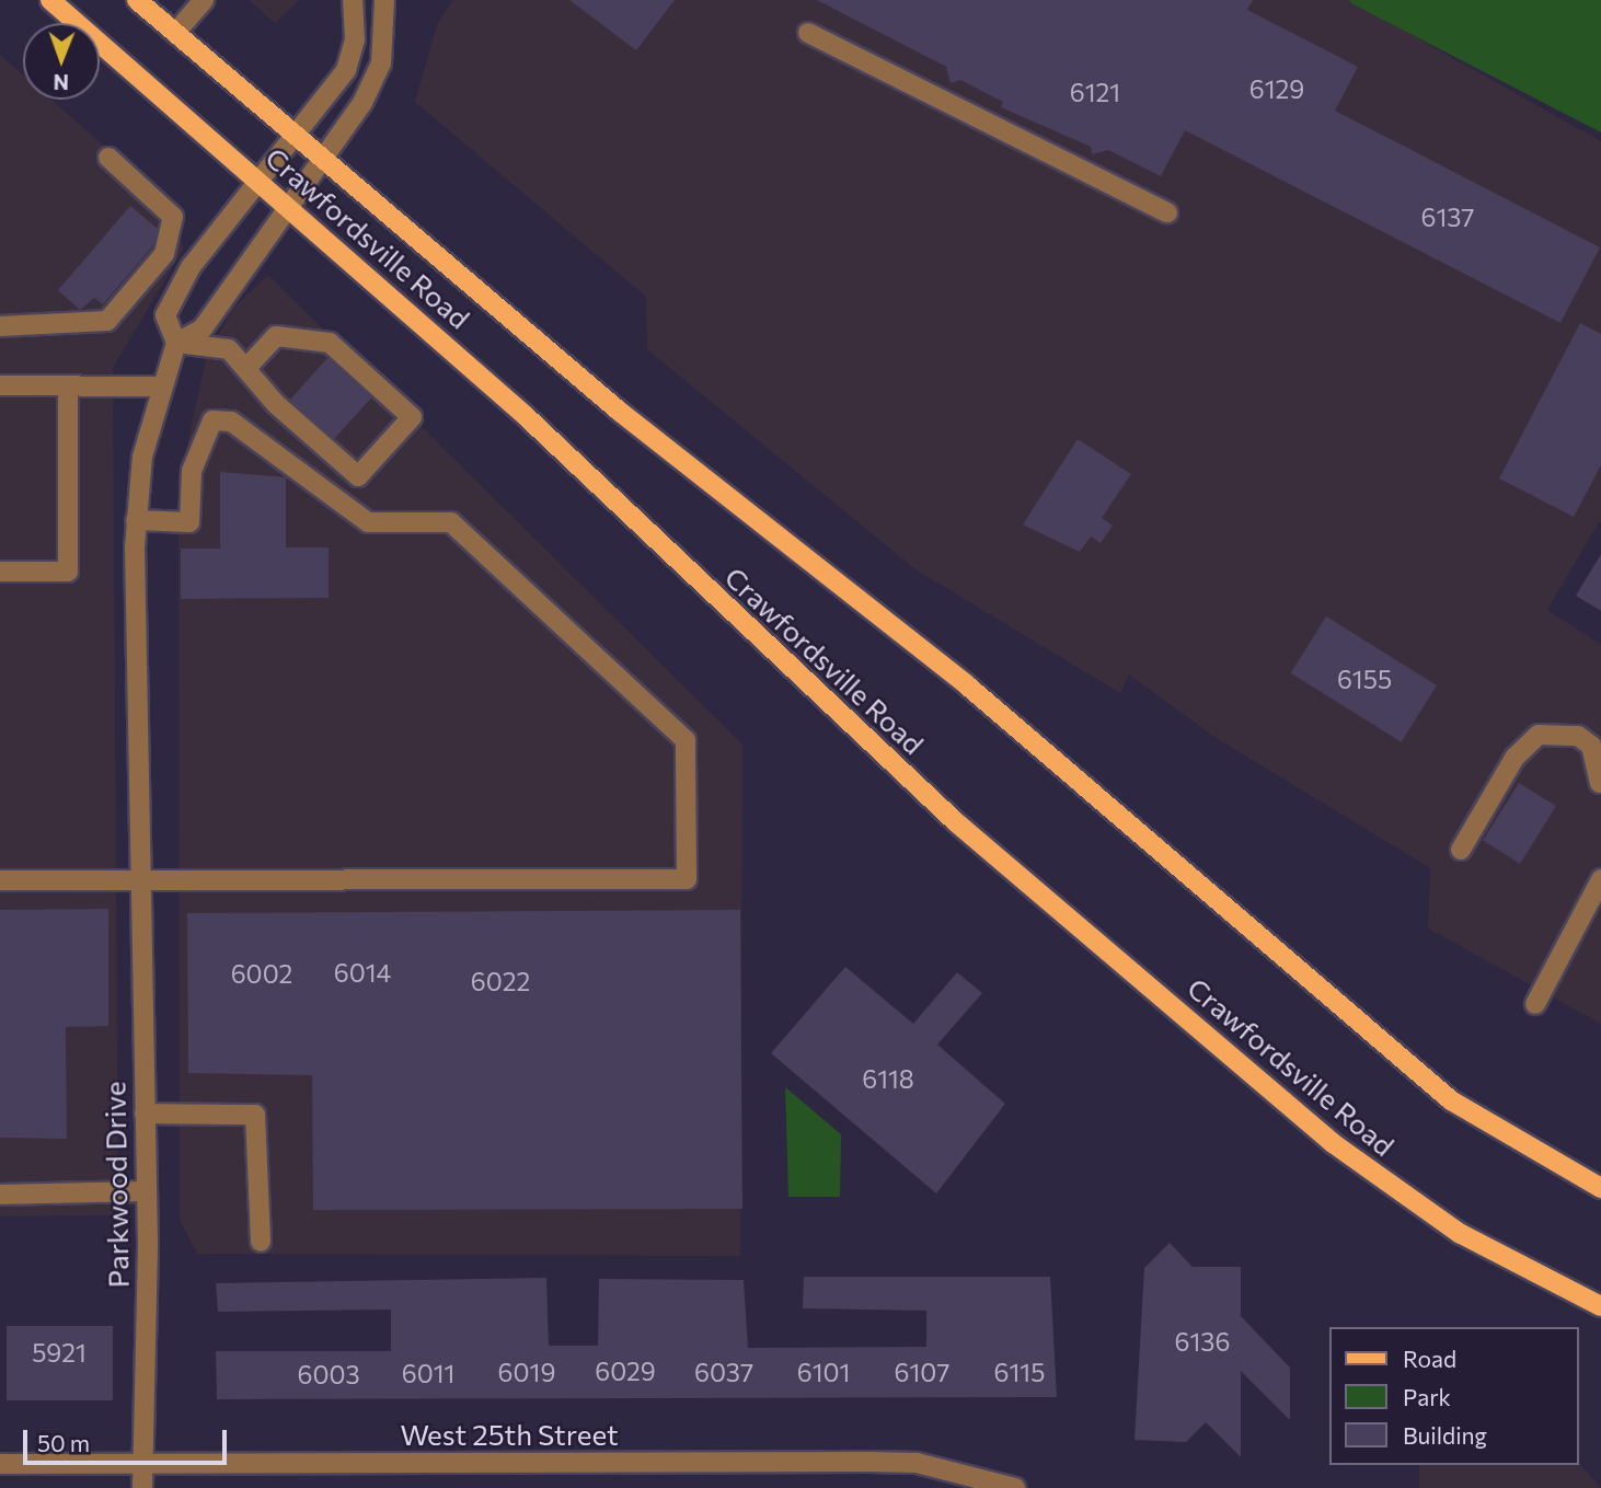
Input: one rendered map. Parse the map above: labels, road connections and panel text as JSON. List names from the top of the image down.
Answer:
{
  "streets": {
    "main road": ["Crawfordsville Road"],
    "street": ["Parkwood Drive", "West 25th Street"]
  },
  "crossings": [
    ["Parkwood Drive", "West 25th Street"]
  ],
  "house_numbers": [
    "6129",
    "6121",
    "6137",
    "6155",
    "6014",
    "6002",
    "6022",
    "6118",
    "6136",
    "5921",
    "6029",
    "6019",
    "6037",
    "6101",
    "6107",
    "6115",
    "6011",
    "6003"
  ],
  "legend": ["Road", "Park", "Building"],
  "scale_bar": "50 m",
  "north": "bottom"
}
